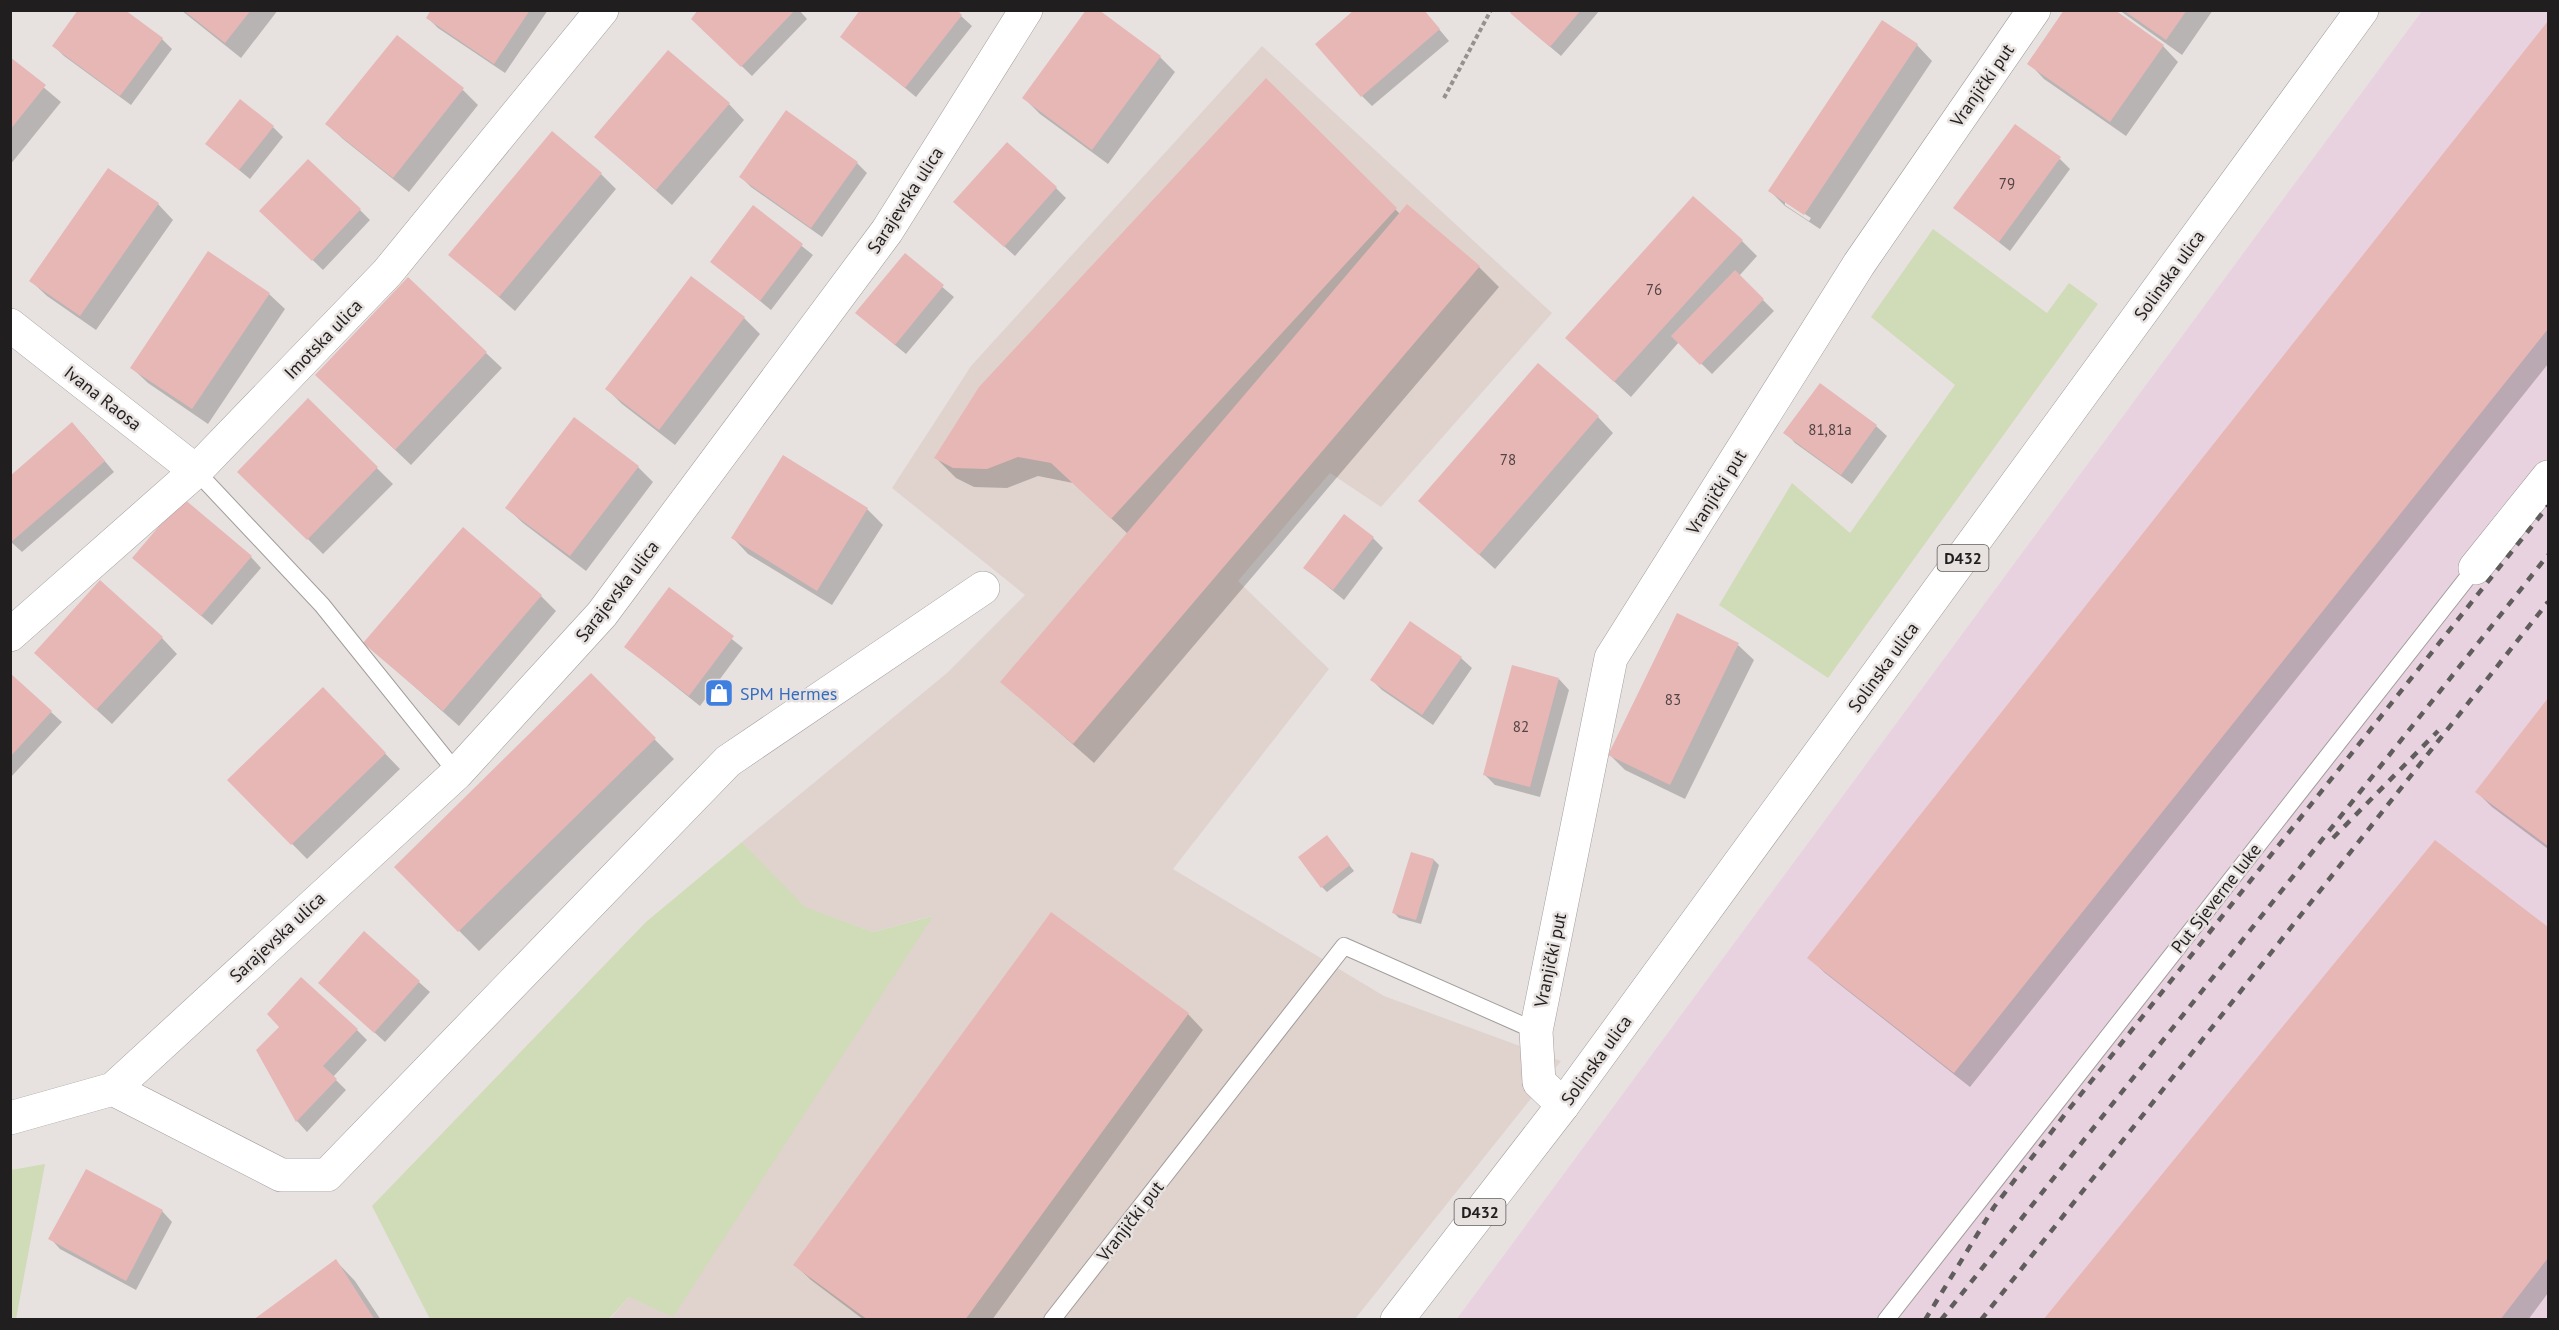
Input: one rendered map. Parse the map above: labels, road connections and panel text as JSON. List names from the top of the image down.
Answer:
{
  "streets": {
    "street": [
      "Vranjički put",
      "Sarajevska ulica",
      "Solinska ulica",
      "Imotska ulica",
      "Ivana Raosa",
      "D432",
      "Put Sjeverne luke"
    ]
  },
  "crossings": [
    ["Vranjički put", "Solinska ulica"],
    ["Imotska ulica", "Ivana Raosa"]
  ],
  "places": {
    "shop": ["SPM Hermes"]
  },
  "house_numbers": [
    "79",
    "76",
    "81,81a",
    "78",
    "83",
    "82"
  ]
}
